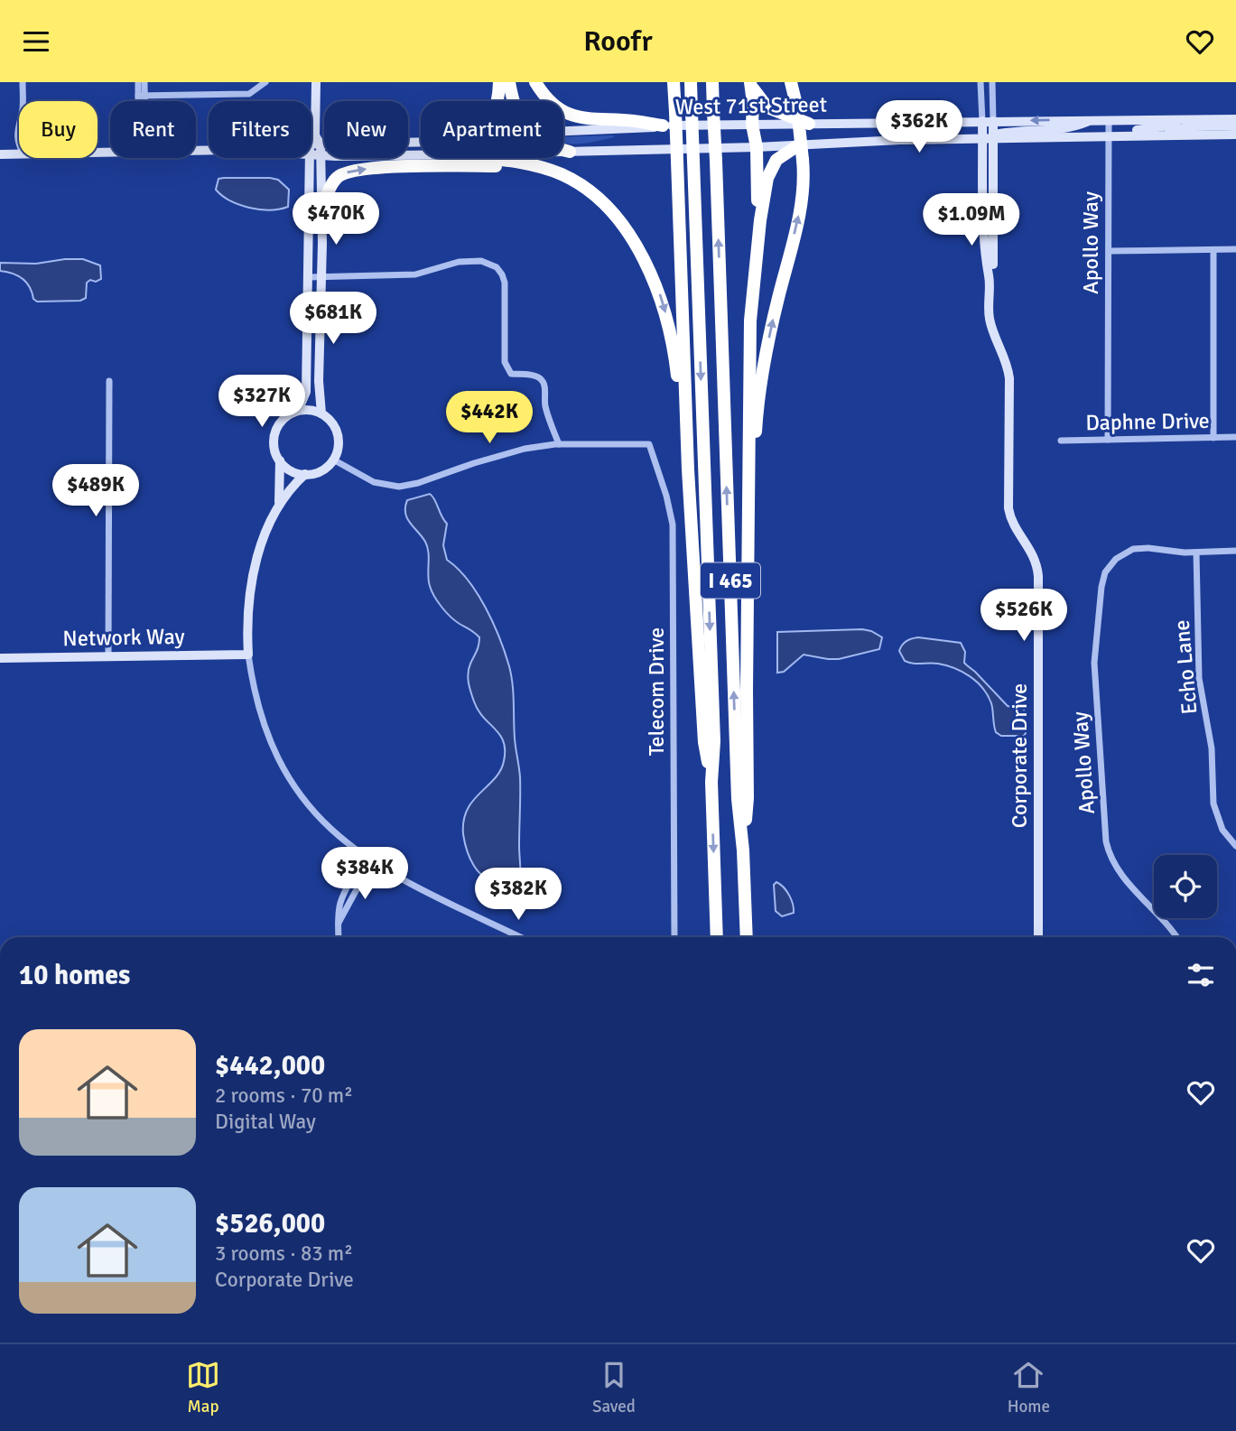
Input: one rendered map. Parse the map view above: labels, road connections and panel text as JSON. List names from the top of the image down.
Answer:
{
  "streets": {
    "highway": ["I 465"],
    "main road": ["West 71st Street", "Network Way", "Corporate Drive"],
    "street": [
      "Apollo Way",
      "Daphne Drive",
      "Echo Lane",
      "Telecom Drive"
    ]
  },
  "crossings": [
    ["West 71st Street", "Apollo Way"],
    ["West 71st Street", "Corporate Drive"],
    ["Apollo Way", "Daphne Drive"],
    ["Apollo Way", "Echo Lane"]
  ],
  "page": {
    "header": "Roofr",
    "price": [
      "$362K",
      "$470K",
      "$1.09M",
      "$681K",
      "$327K",
      "$442K",
      "$489K",
      "$526K",
      "$384K",
      "$382K"
    ],
    "chip": [
      "Buy",
      "Rent",
      "Filters",
      "New",
      "Apartment"
    ],
    "heading": "10 homes",
    "list": [
      {
        "name": "$442,000",
        "note": "2 rooms · 70 m² · Digital Way"
      },
      {
        "name": "$526,000",
        "note": "3 rooms · 83 m² · Corporate Drive"
      }
    ],
    "tabs": ["Map", "Saved", "Home"]
  }
}
